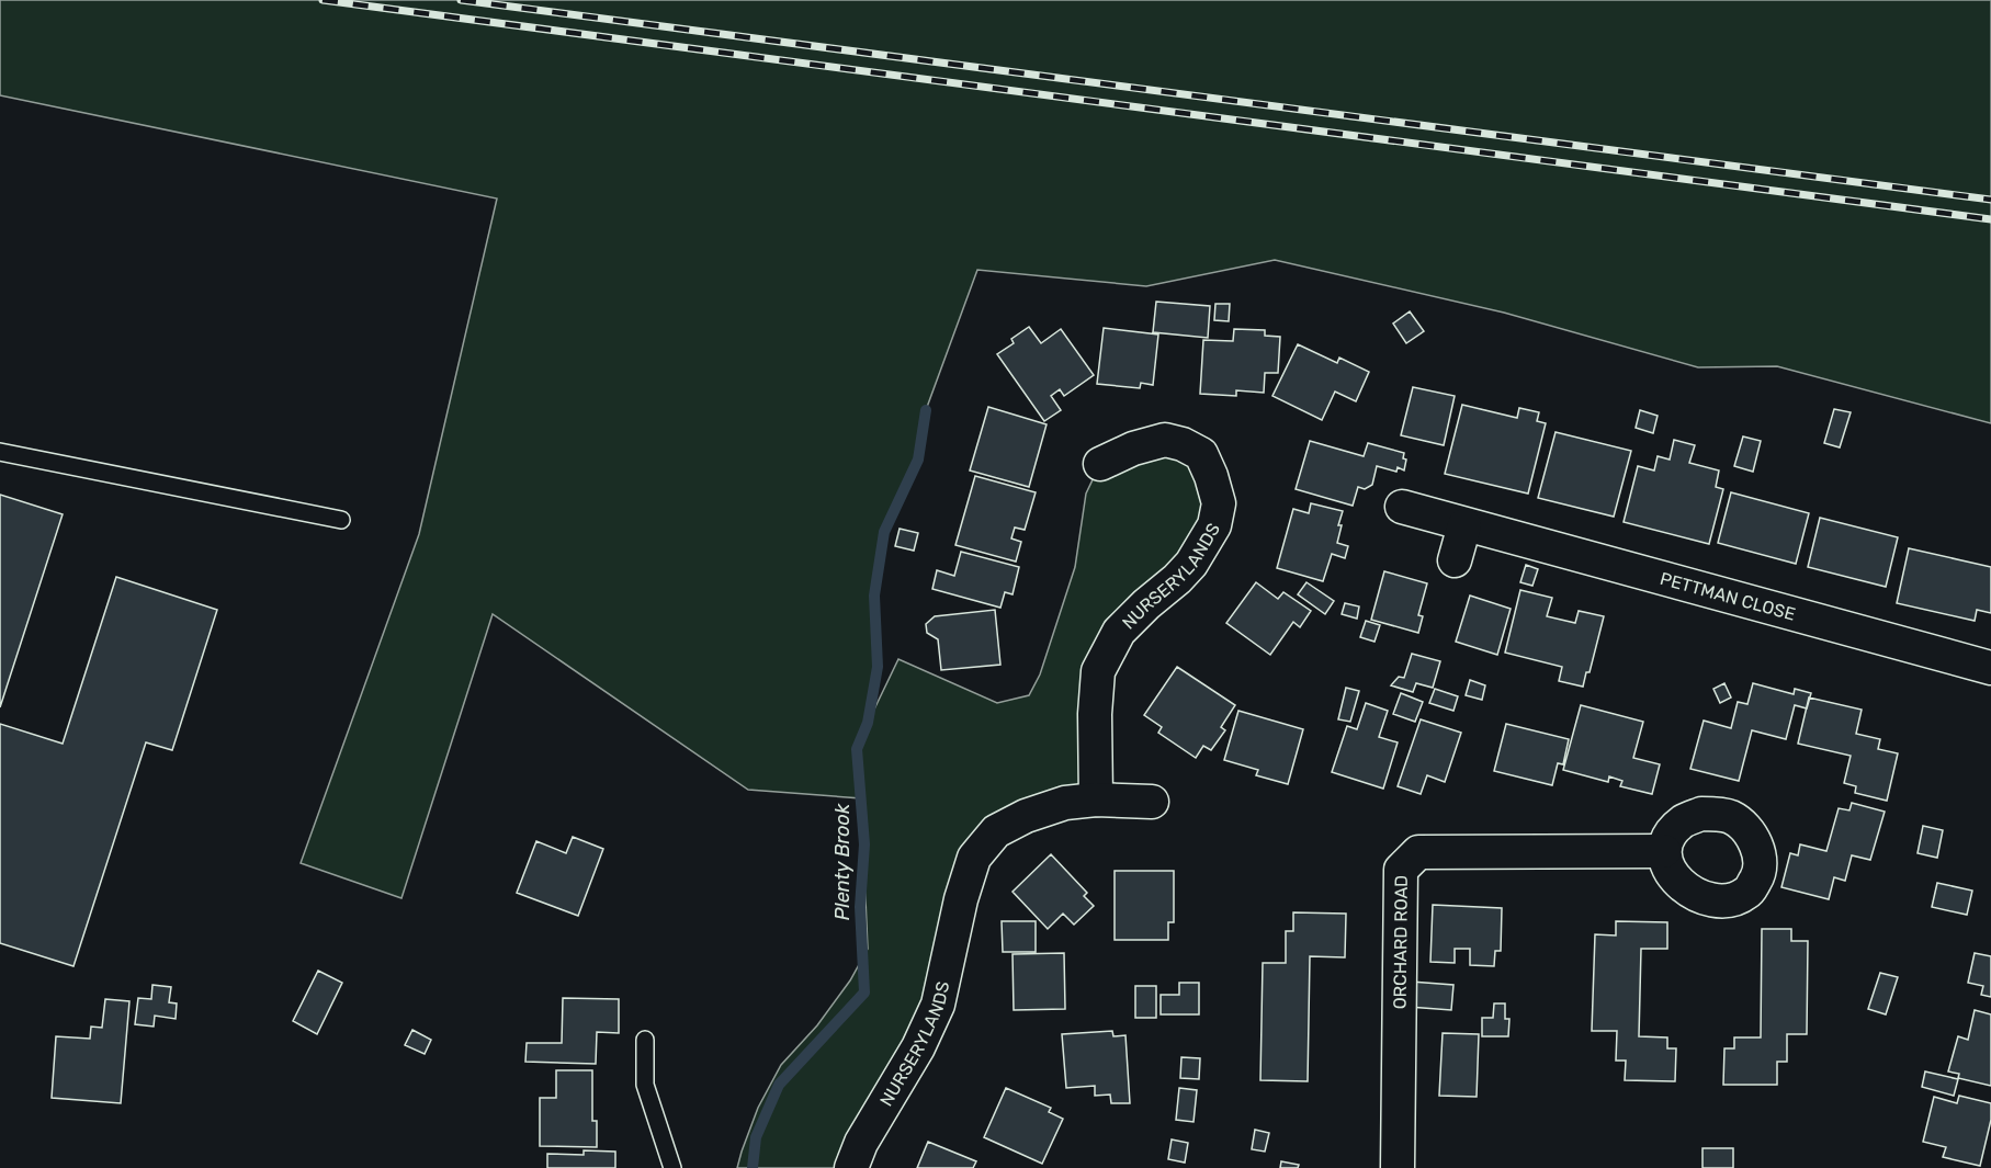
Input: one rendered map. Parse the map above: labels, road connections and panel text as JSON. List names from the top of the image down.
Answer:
{
  "streets": {
    "street": ["NURSERYLANDS", "PETTMAN CLOSE", "ORCHARD ROAD"]
  },
  "water": ["Plenty Brook"]
}
